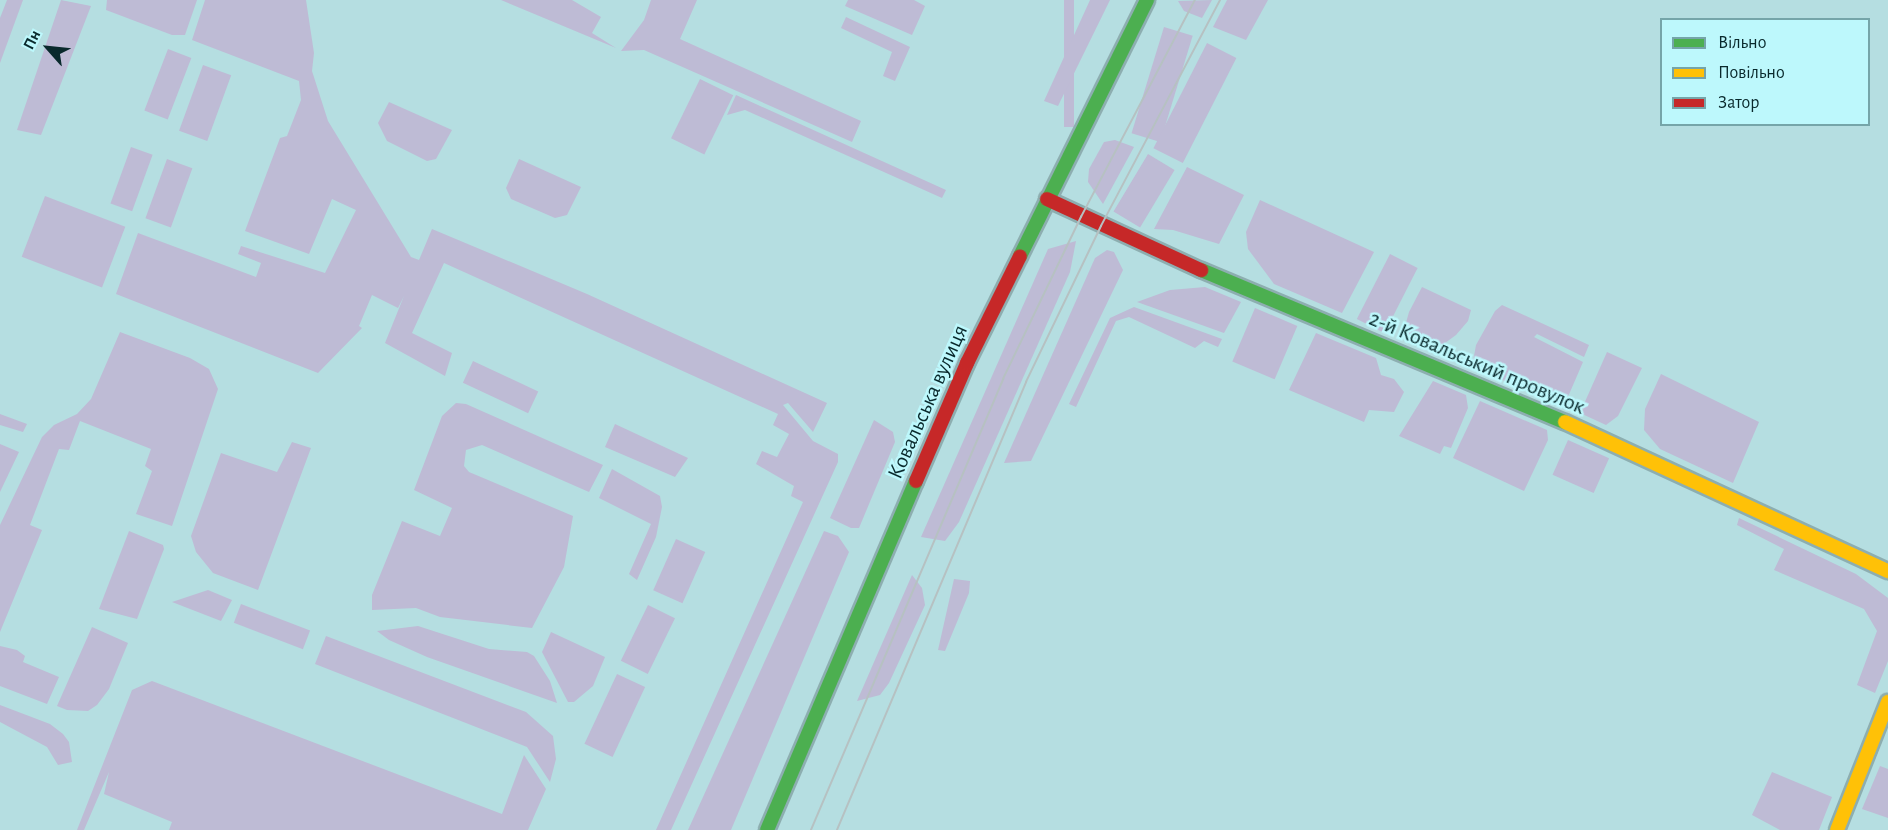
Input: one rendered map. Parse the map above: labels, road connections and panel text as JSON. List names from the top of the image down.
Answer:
{
  "streets": {
    "street": ["2-й Ковальський провулок", "Ковальська вулиця"]
  },
  "crossings": [
    ["2-й Ковальський провулок", "Ковальська вулиця"]
  ],
  "legend": ["Вільно", "Повільно", "Затор"],
  "north": "top left"
}
